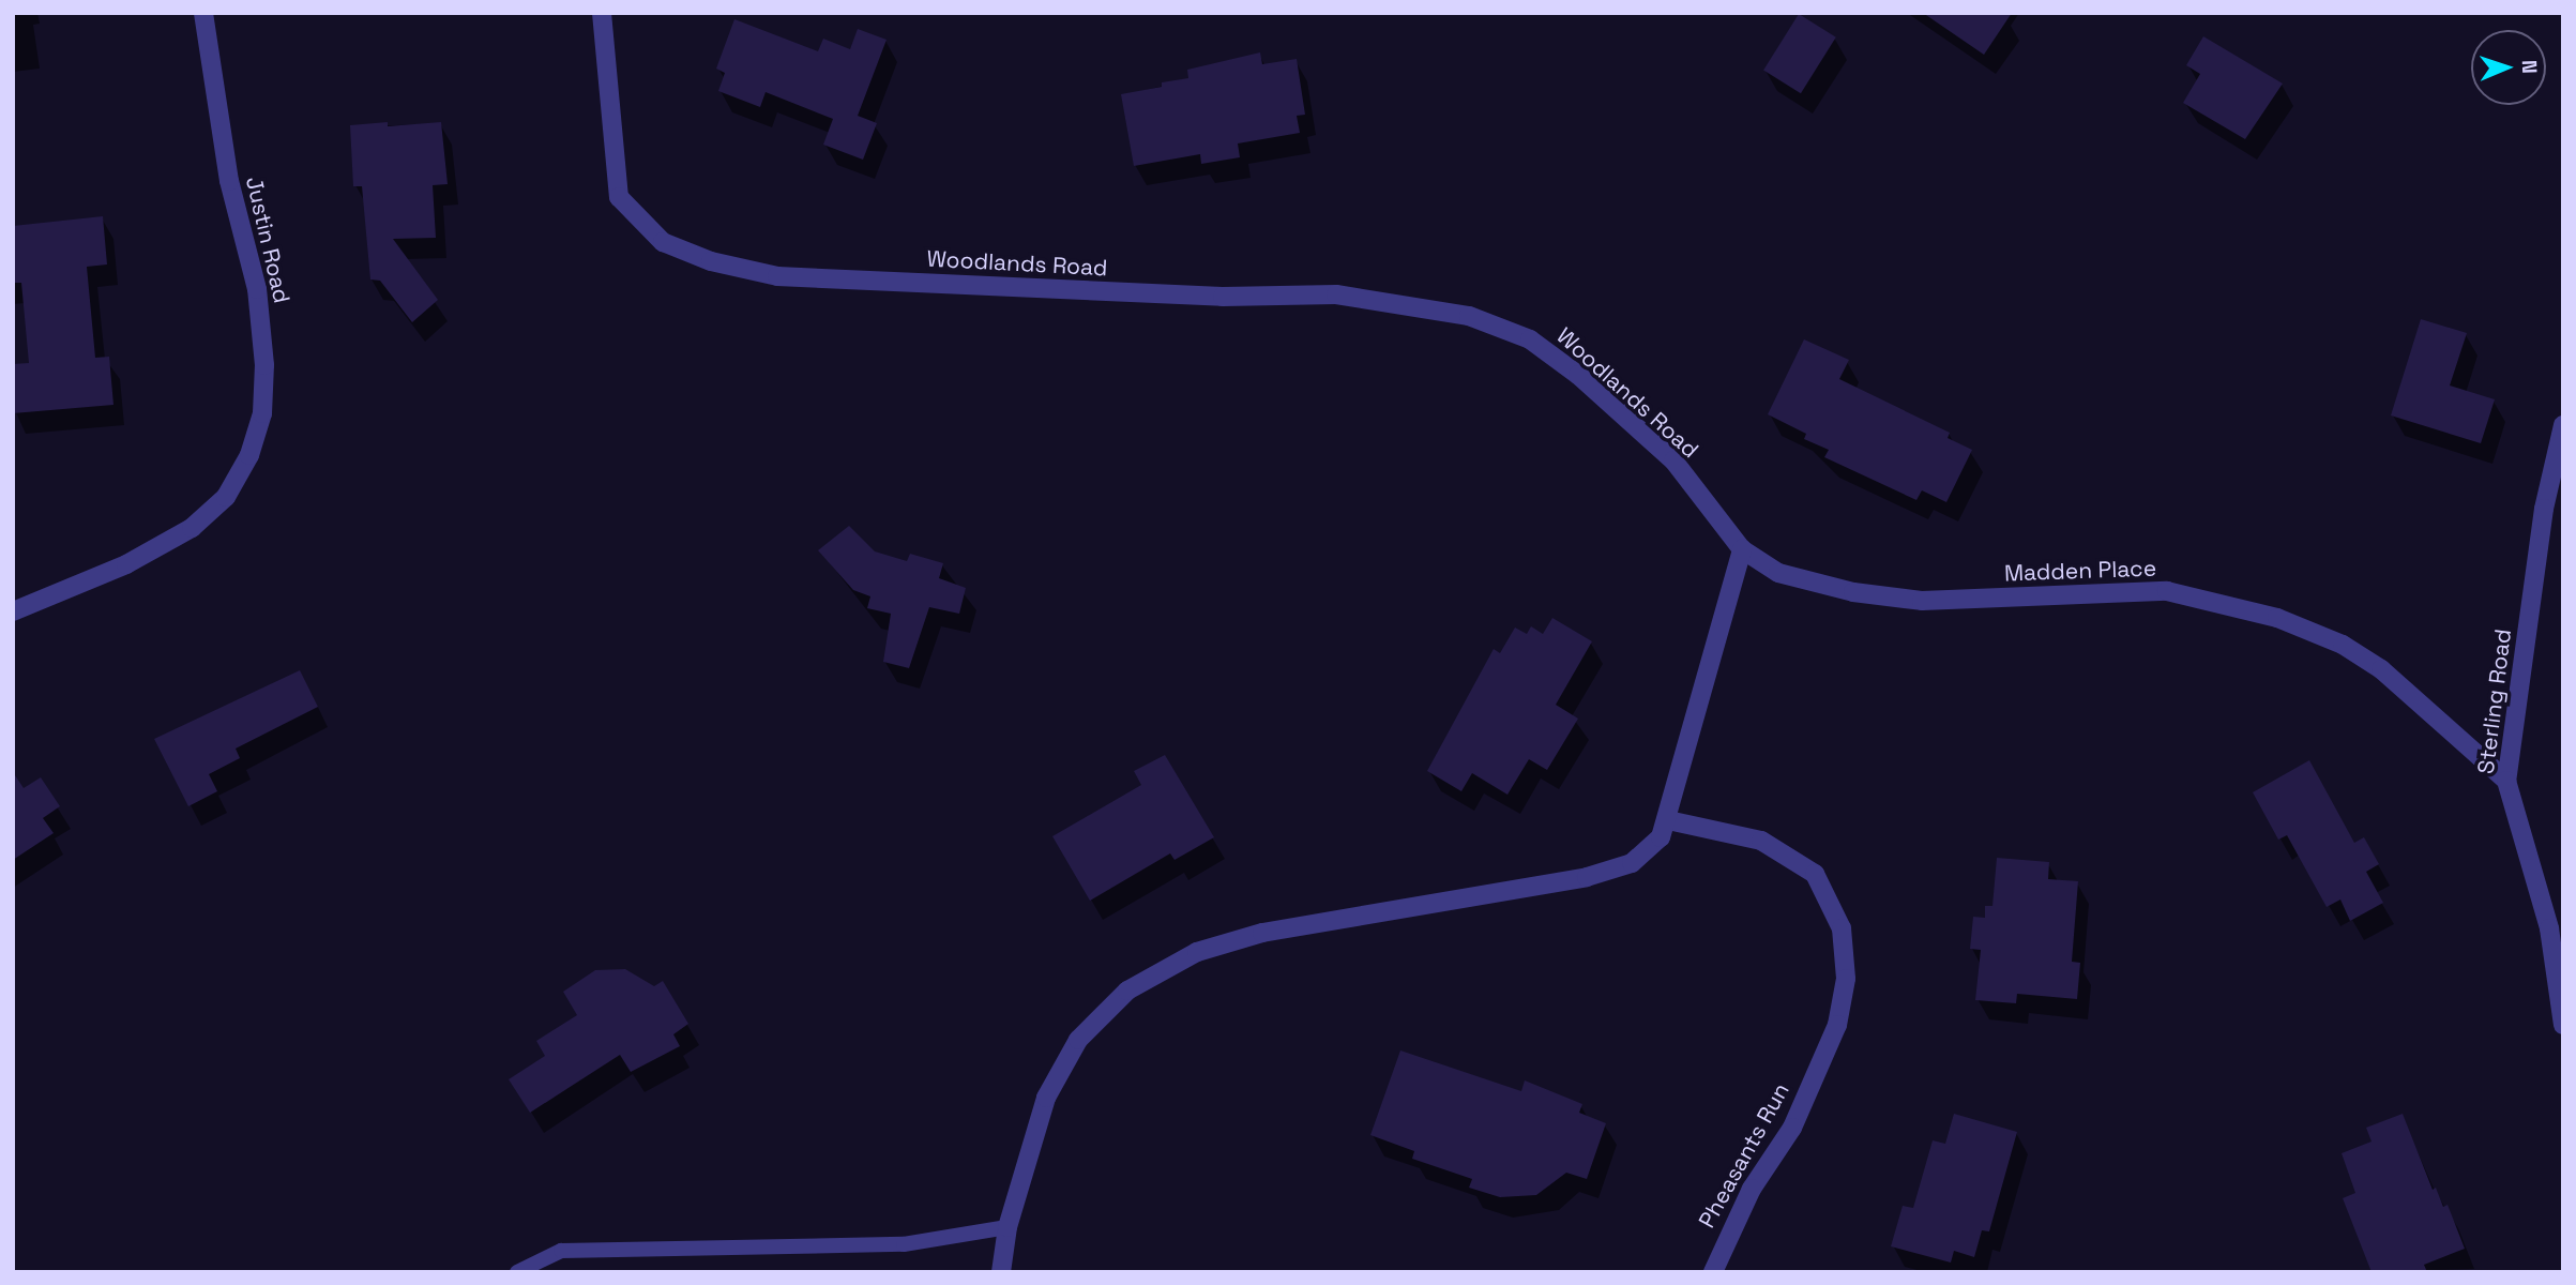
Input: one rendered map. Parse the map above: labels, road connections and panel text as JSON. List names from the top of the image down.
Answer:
{
  "streets": {
    "street": [
      "Justin Road",
      "Woodlands Road",
      "Madden Place",
      "Sterling Road",
      "Pheasants Run"
    ]
  },
  "crossings": [
    ["Woodlands Road", "Madden Place"],
    ["Madden Place", "Sterling Road"]
  ],
  "north": "right"
}
